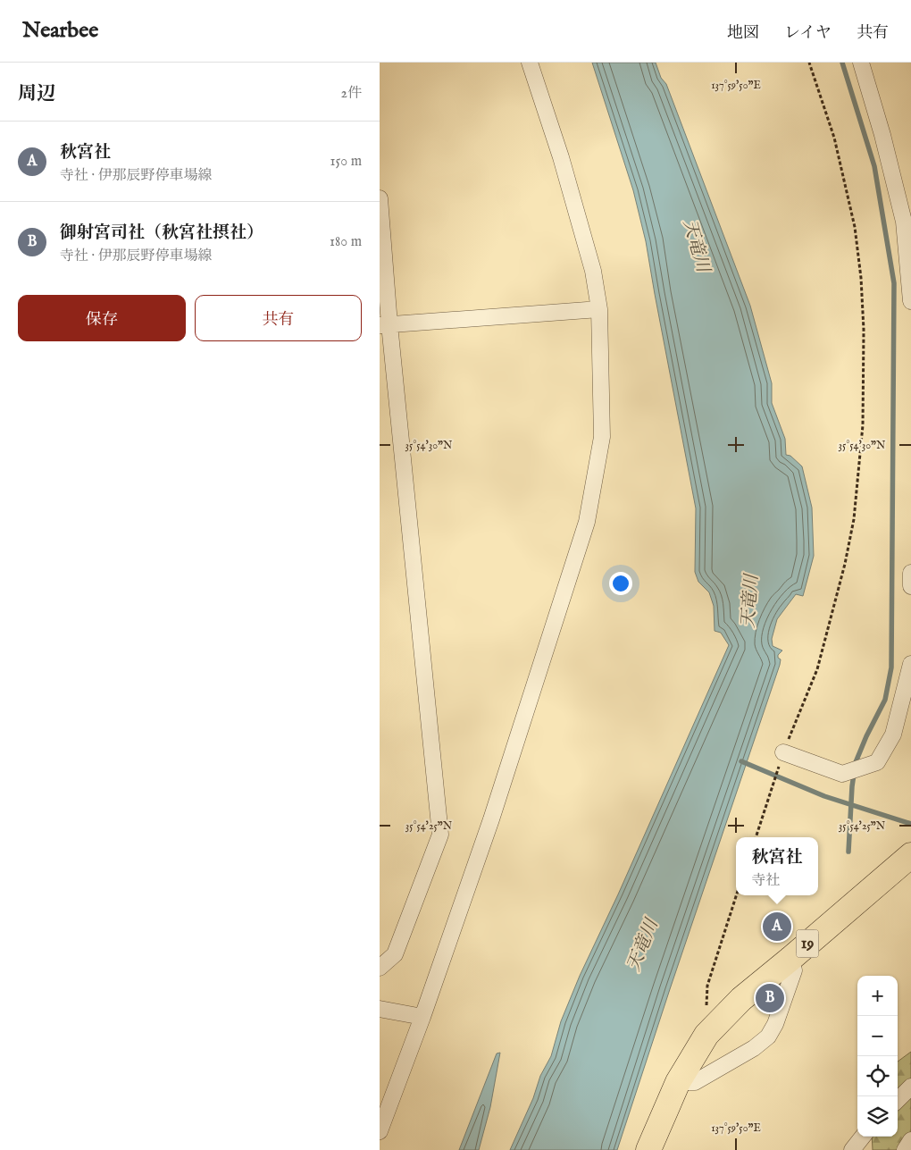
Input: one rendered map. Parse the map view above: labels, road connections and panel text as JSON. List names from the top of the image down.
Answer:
{
  "streets": {
    "main road": ["19"]
  },
  "water": ["天竜川"],
  "page": {
    "header": "Nearbee",
    "nav": ["地図", "レイヤ", "共有"],
    "heading": ["周辺", "2件"],
    "list": [
      {
        "mark": "A",
        "name": "秋宮社",
        "note": "寺社 · 伊那辰野停車場線",
        "value": "150 m"
      },
      {
        "mark": "B",
        "name": "御射宮司社（秋宮社摂社）",
        "note": "寺社 · 伊那辰野停車場線",
        "value": "180 m"
      }
    ],
    "buttons": ["保存", "共有"],
    "popup": ["秋宮社", "寺社"],
    "pins": ["A", "B"],
    "map_buttons": ["+", "−"]
  },
  "coordinates": ["137°59'50\"E", "35°54'30\"N", "35°54'25\"N"]
}
